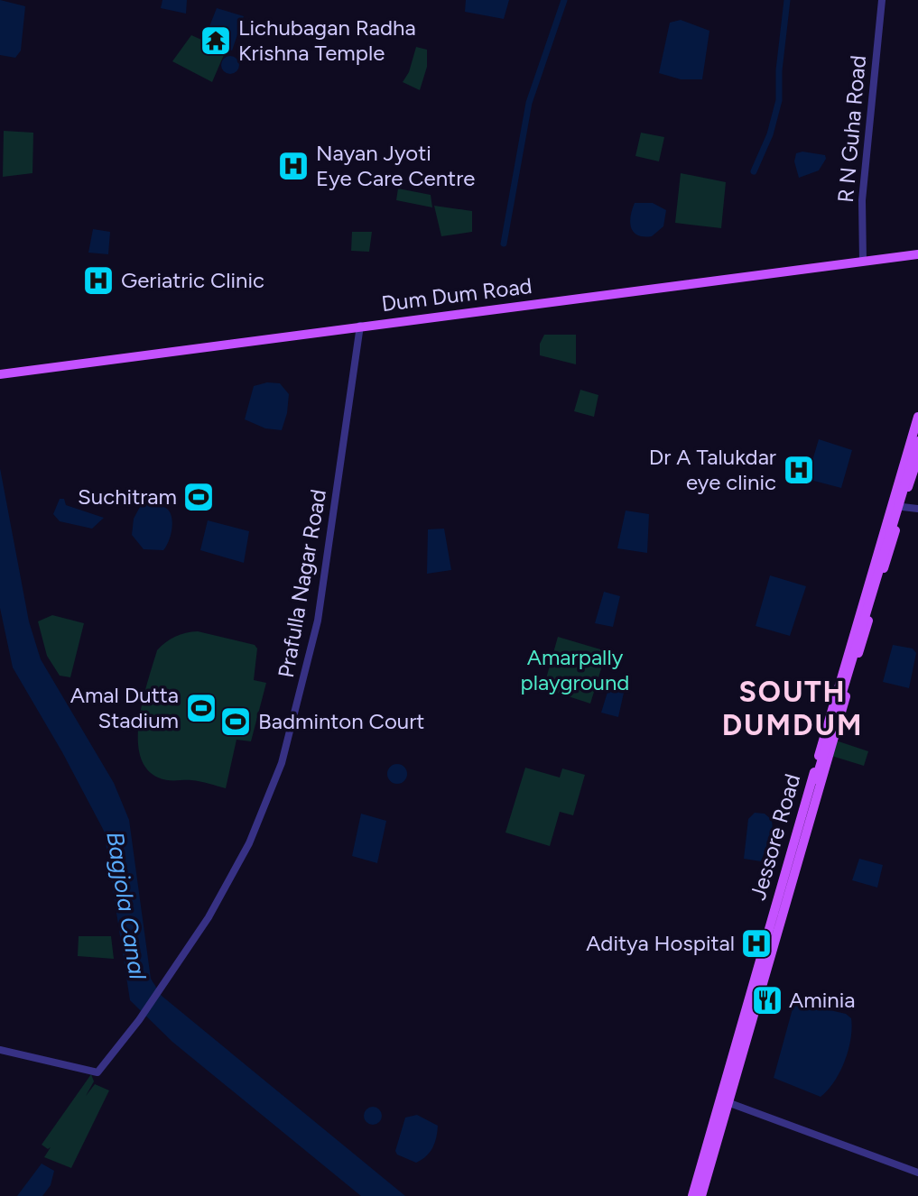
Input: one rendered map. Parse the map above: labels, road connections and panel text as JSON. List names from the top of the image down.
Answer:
{
  "streets": {
    "main road": ["Dum Dum Road", "Jessore Road"],
    "street": ["R N Guha Road", "Prafulla Nagar Road"]
  },
  "crossings": [
    ["R N Guha Road", "Dum Dum Road"],
    ["Dum Dum Road", "Prafulla Nagar Road"]
  ],
  "districts": ["SOUTH DUMDUM"],
  "water": ["Bagjola Canal"],
  "parks": ["Amarpally playground"],
  "places": {
    "temple": ["Lichubagan Radha Krishna Temple"],
    "hospital": [
      "Nayan Jyoti Eye Care Centre",
      "Geriatric Clinic",
      "Dr A Talukdar eye clinic",
      "Aditya Hospital"
    ],
    "sports": ["Suchitram", "Amal Dutta Stadium", "Badminton Court"],
    "restaurant": ["Aminia"]
  }
}
